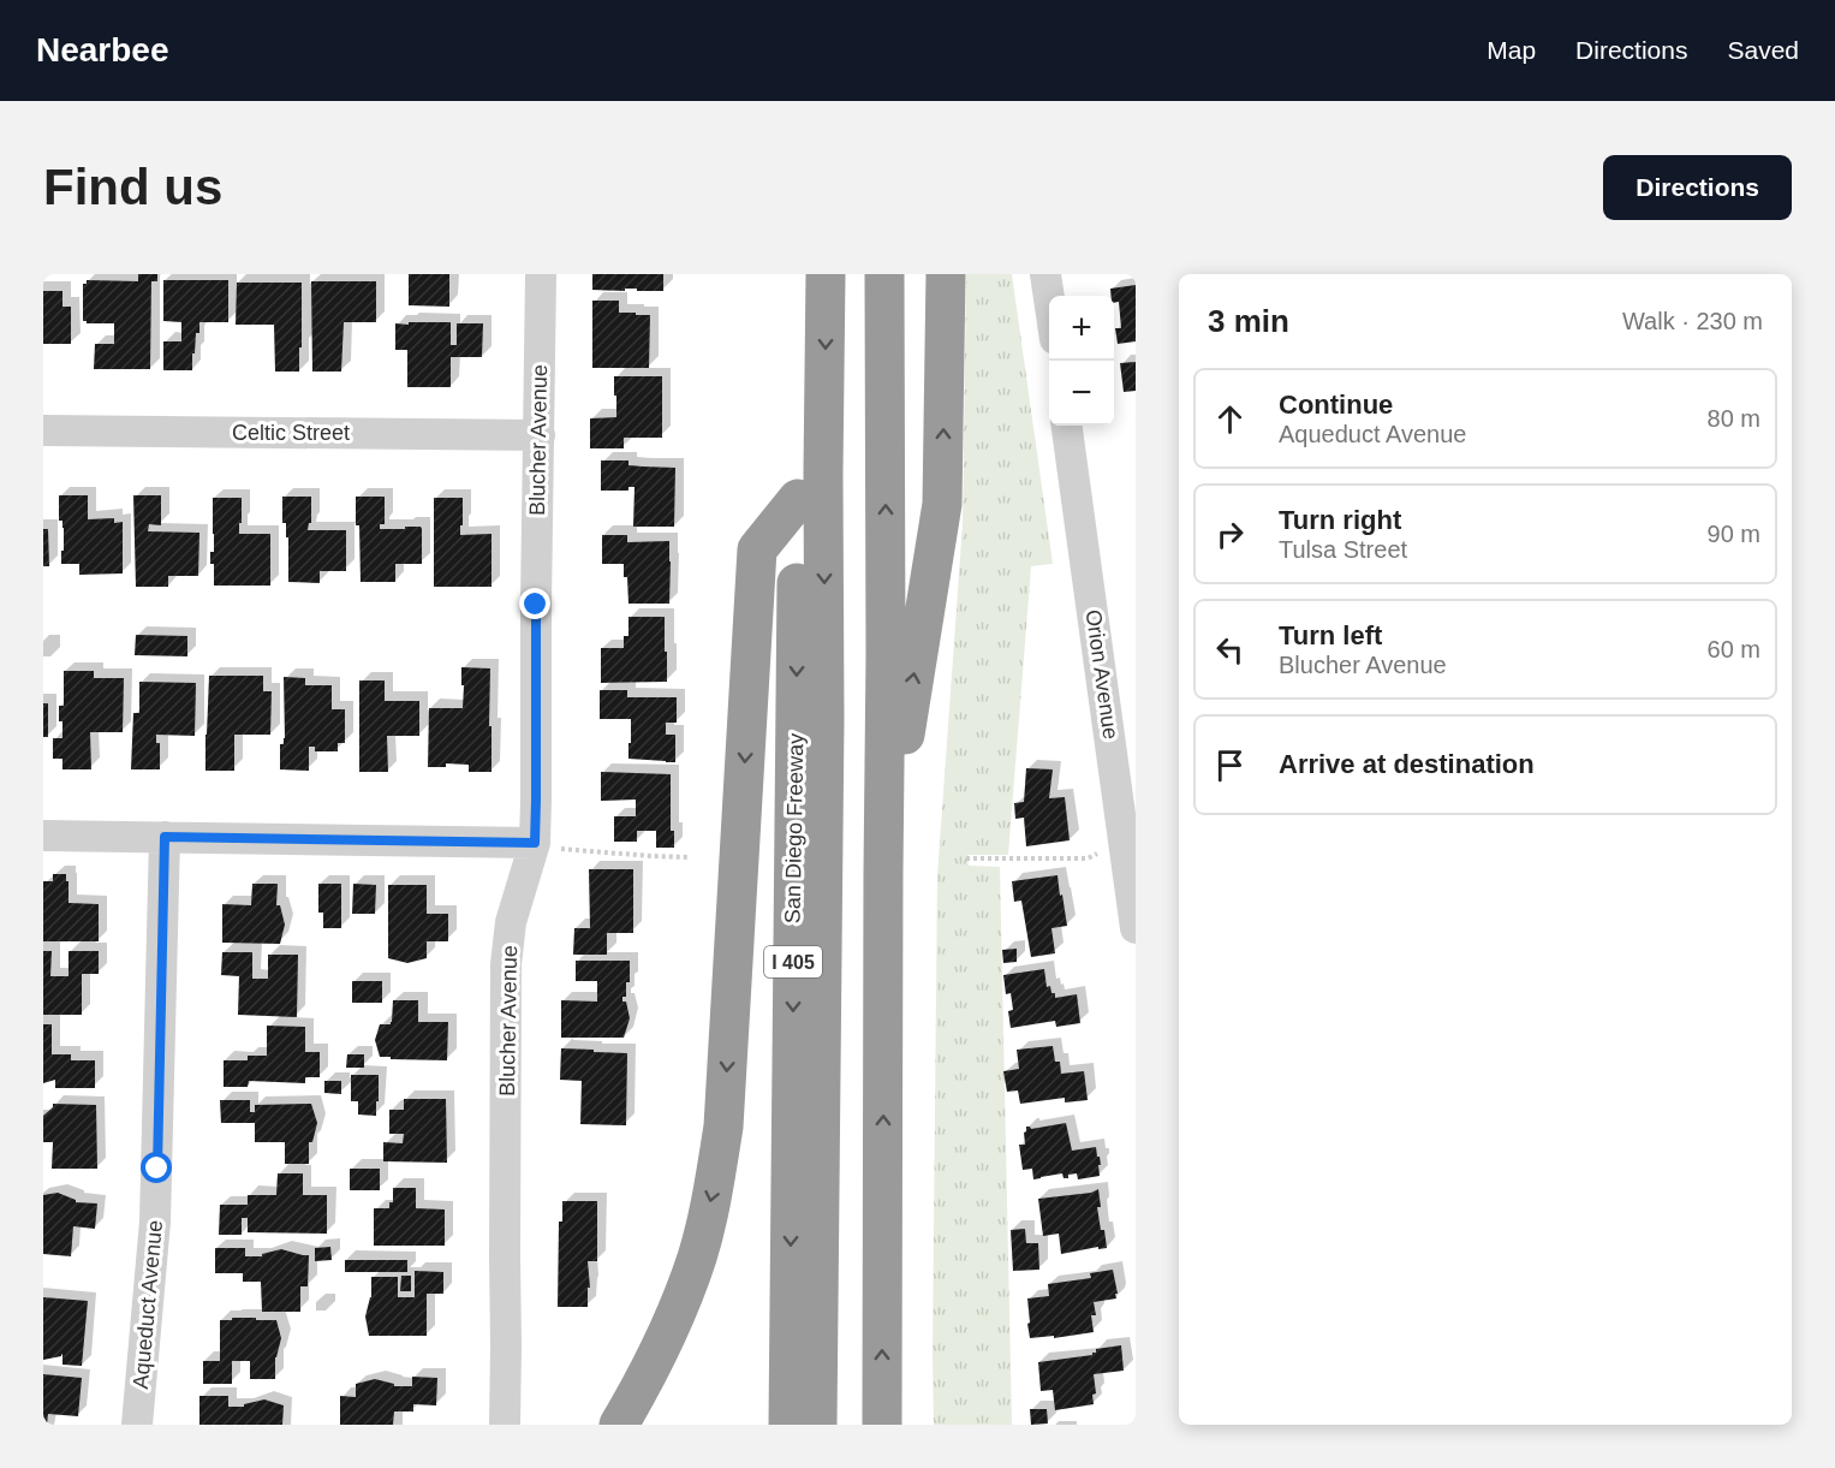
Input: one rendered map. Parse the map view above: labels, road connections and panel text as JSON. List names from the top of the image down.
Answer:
{
  "streets": {
    "highway": ["San Diego Freeway", "I 405"],
    "street": [
      "Celtic Street",
      "Blucher Avenue",
      "Orion Avenue",
      "Aqueduct Avenue"
    ]
  },
  "crossings": [
    ["Celtic Street", "Blucher Avenue"]
  ],
  "page": {
    "header": "Nearbee",
    "nav": ["Map", "Directions", "Saved"],
    "buttons": "Directions",
    "title": "Find us",
    "heading": ["3 min", "Walk · 230 m"],
    "map_buttons": ["+", "−"],
    "list": [
      ["Continue", "Aqueduct Avenue", "80 m"],
      ["Turn right", "Tulsa Street", "90 m"],
      ["Turn left", "Blucher Avenue", "60 m"],
      "Arrive at destination"
    ]
  }
}
